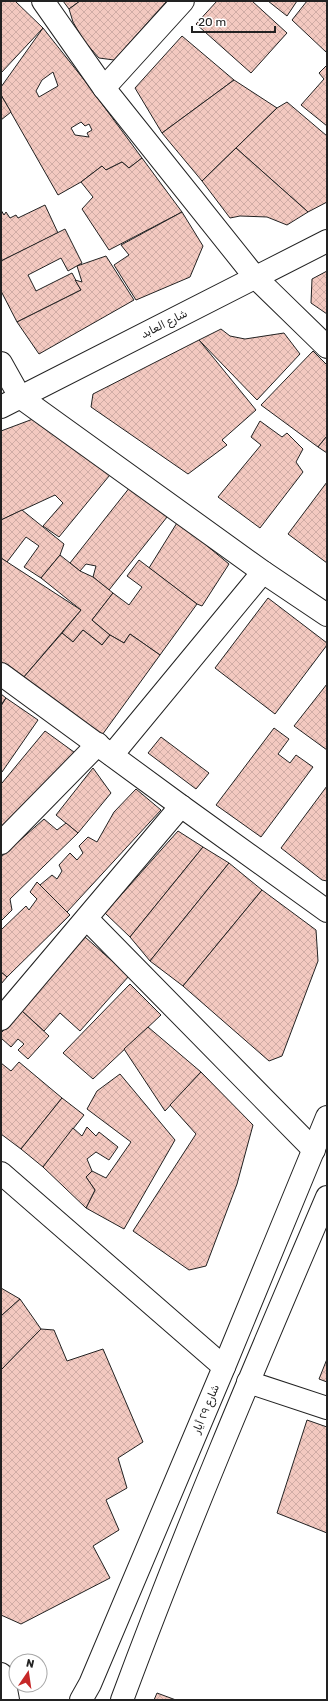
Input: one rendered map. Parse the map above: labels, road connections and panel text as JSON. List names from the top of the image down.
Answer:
{
  "streets": {
    "street": ["شارع العابد", "شارع ٢٩ أيار"]
  },
  "scale_bar": "20 m",
  "north": "top"
}
